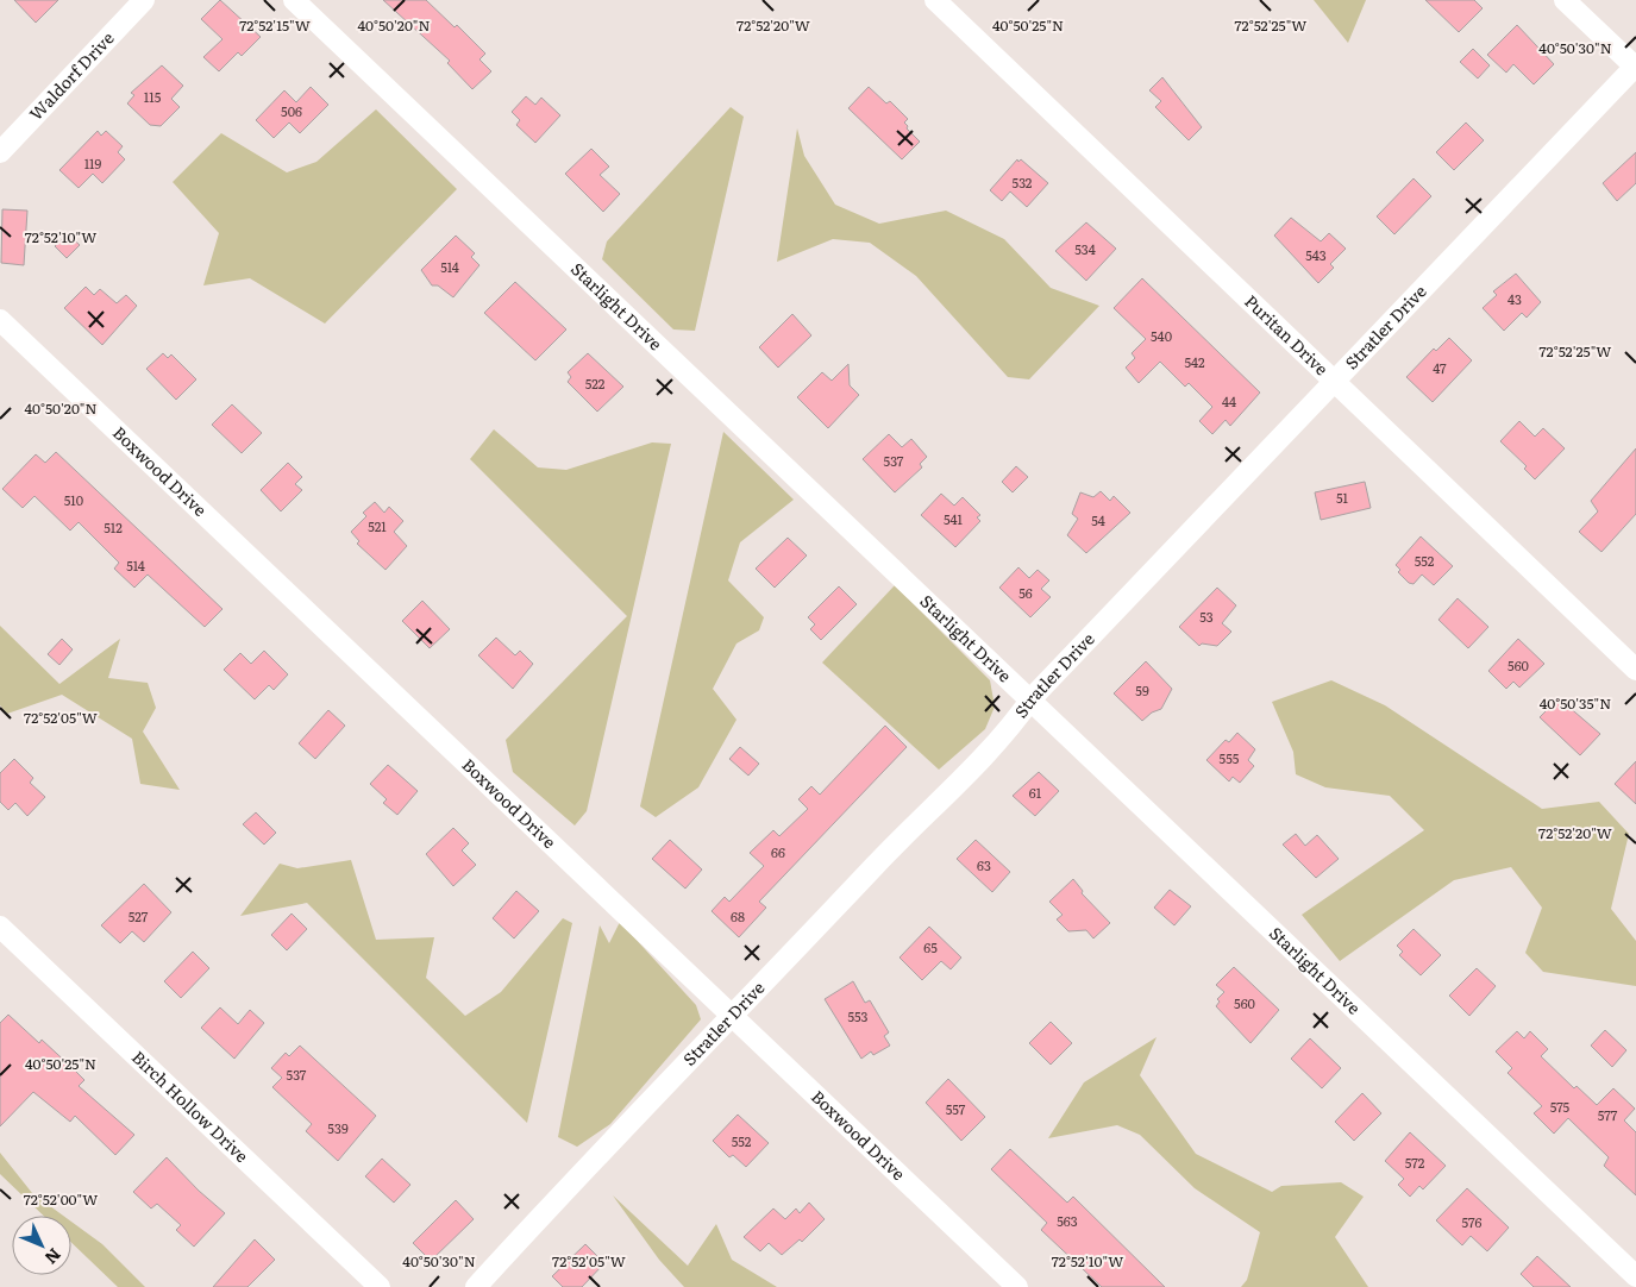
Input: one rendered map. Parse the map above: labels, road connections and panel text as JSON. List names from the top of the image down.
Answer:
{
  "streets": {
    "street": [
      "Waldorf Drive",
      "Starlight Drive",
      "Stratler Drive",
      "Puritan Drive",
      "Boxwood Drive",
      "Birch Hollow Drive"
    ]
  },
  "crossings": [
    ["Starlight Drive", "Stratler Drive"],
    ["Stratler Drive", "Puritan Drive"],
    ["Stratler Drive", "Boxwood Drive"]
  ],
  "house_numbers": [
    "115",
    "506",
    "119",
    "532",
    "534",
    "543",
    "514",
    "43",
    "540",
    "542",
    "47",
    "522",
    "44",
    "537",
    "51",
    "510",
    "541",
    "54",
    "521",
    "512",
    "552",
    "514",
    "56",
    "53",
    "560",
    "59",
    "555",
    "61",
    "66",
    "63",
    "527",
    "68",
    "65",
    "560",
    "553",
    "537",
    "575",
    "557",
    "577",
    "539",
    "552",
    "572",
    "563",
    "576"
  ],
  "north": "bottom right",
  "coordinates": [
    "72°52'15\"W",
    "72°52'20\"W",
    "72°52'25\"W",
    "40°50'20\"N",
    "40°50'25\"N",
    "40°50'30\"N",
    "72°52'10\"W",
    "40°50'35\"N",
    "72°52'05\"W",
    "72°52'00\"W"
  ]
}
